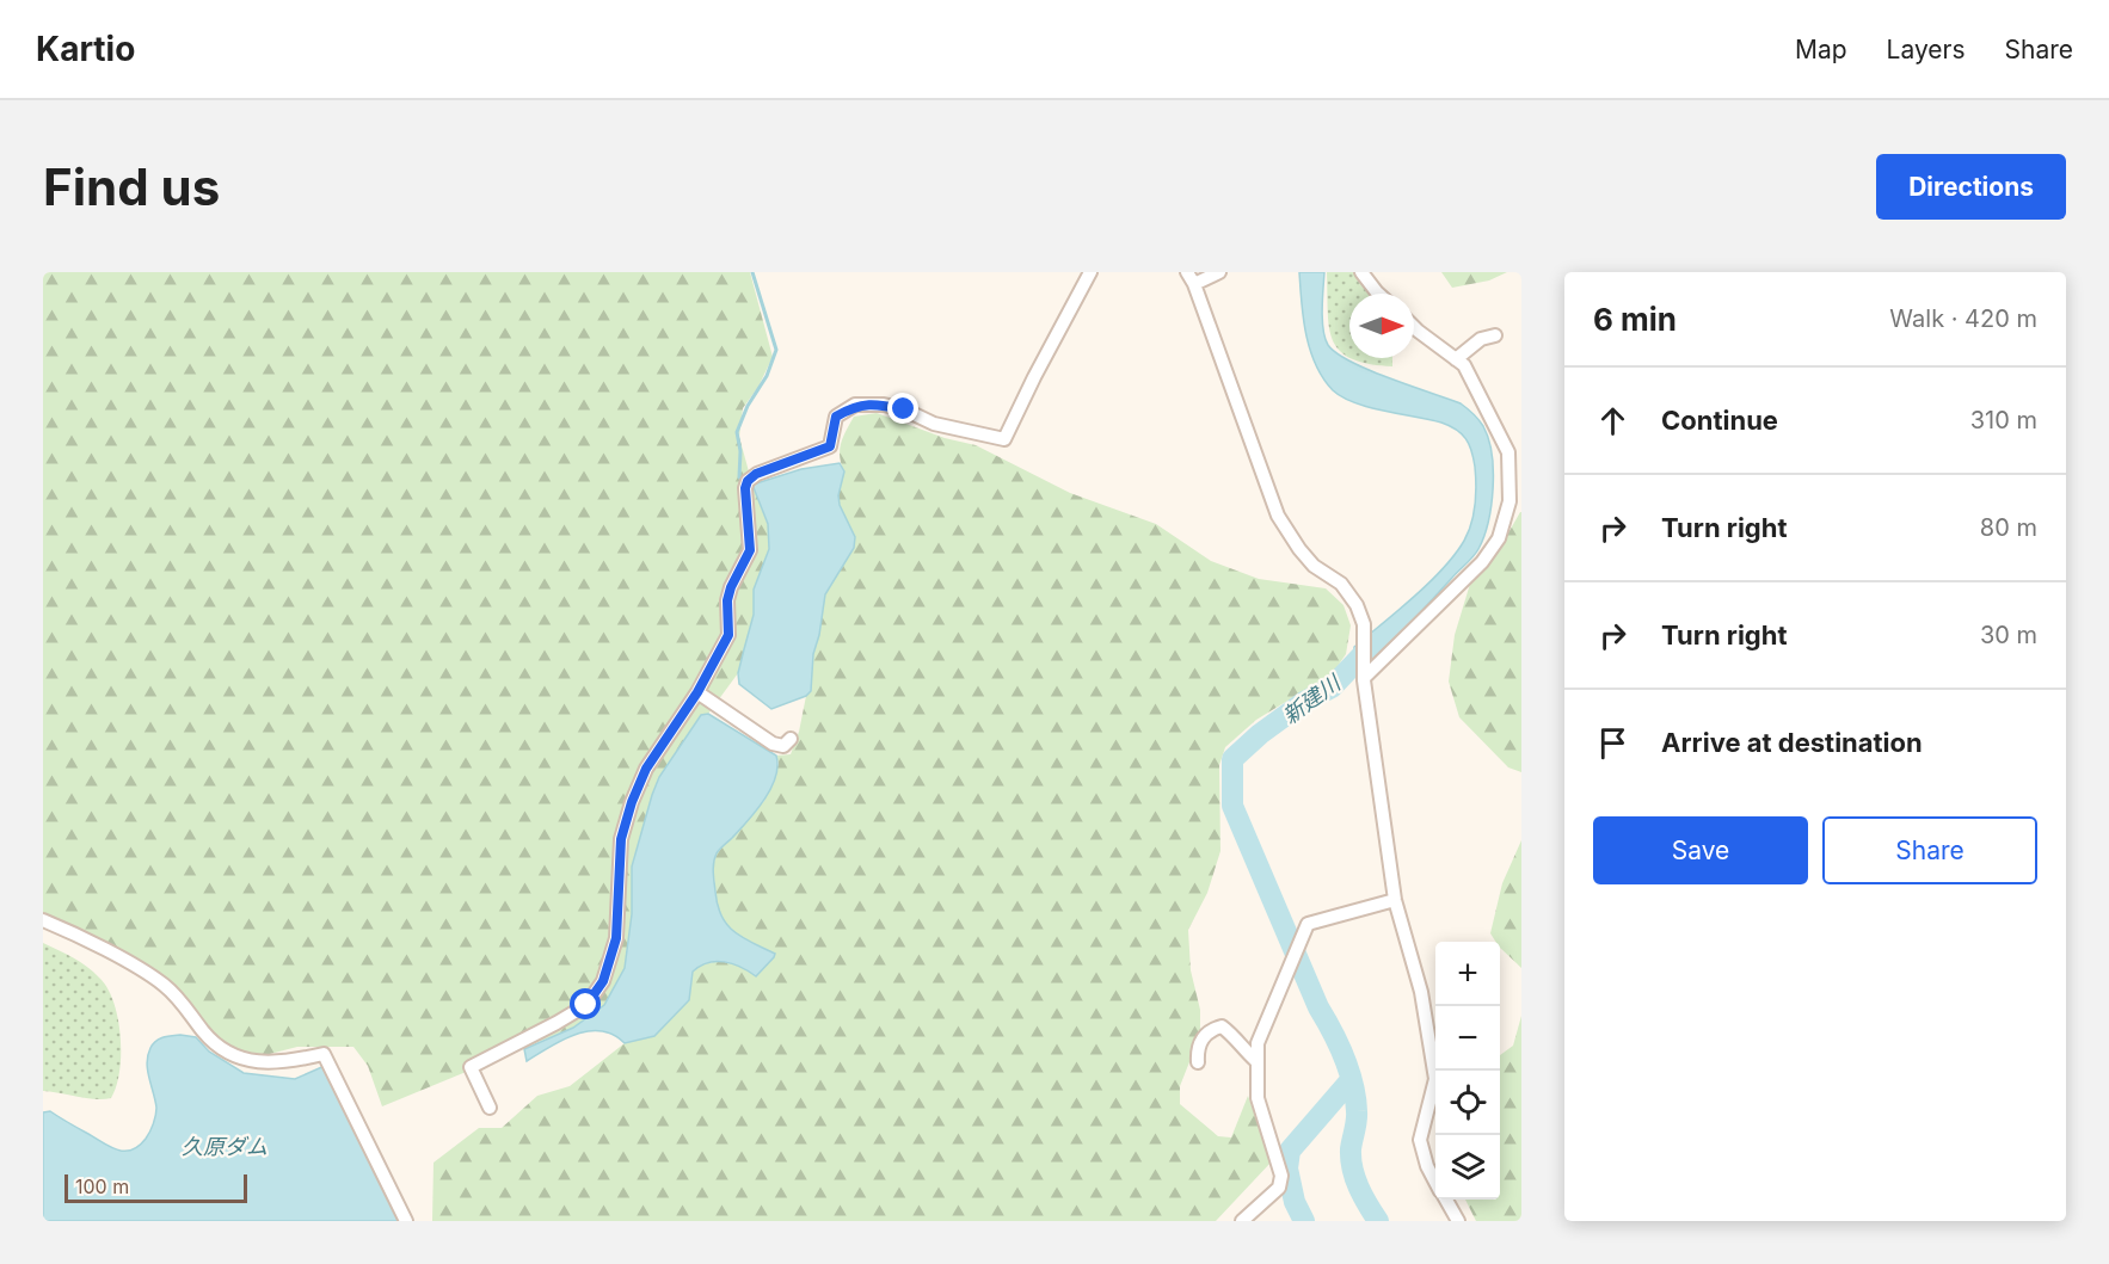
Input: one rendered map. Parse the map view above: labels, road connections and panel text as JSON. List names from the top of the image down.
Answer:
{
  "water": ["新建川", "久原ダム"],
  "scale_bar": "100 m",
  "north": "right",
  "page": {
    "header": "Kartio",
    "nav": ["Map", "Layers", "Share"],
    "buttons": [
      "Directions",
      ["Save", "Share"]
    ],
    "title": "Find us",
    "heading": ["6 min", "Walk · 420 m"],
    "list": [
      ["Continue", "310 m"],
      ["Turn right", "80 m"],
      ["Turn right", "30 m"],
      "Arrive at destination"
    ],
    "map_buttons": ["+", "−"],
    "scale": "100 m"
  }
}
